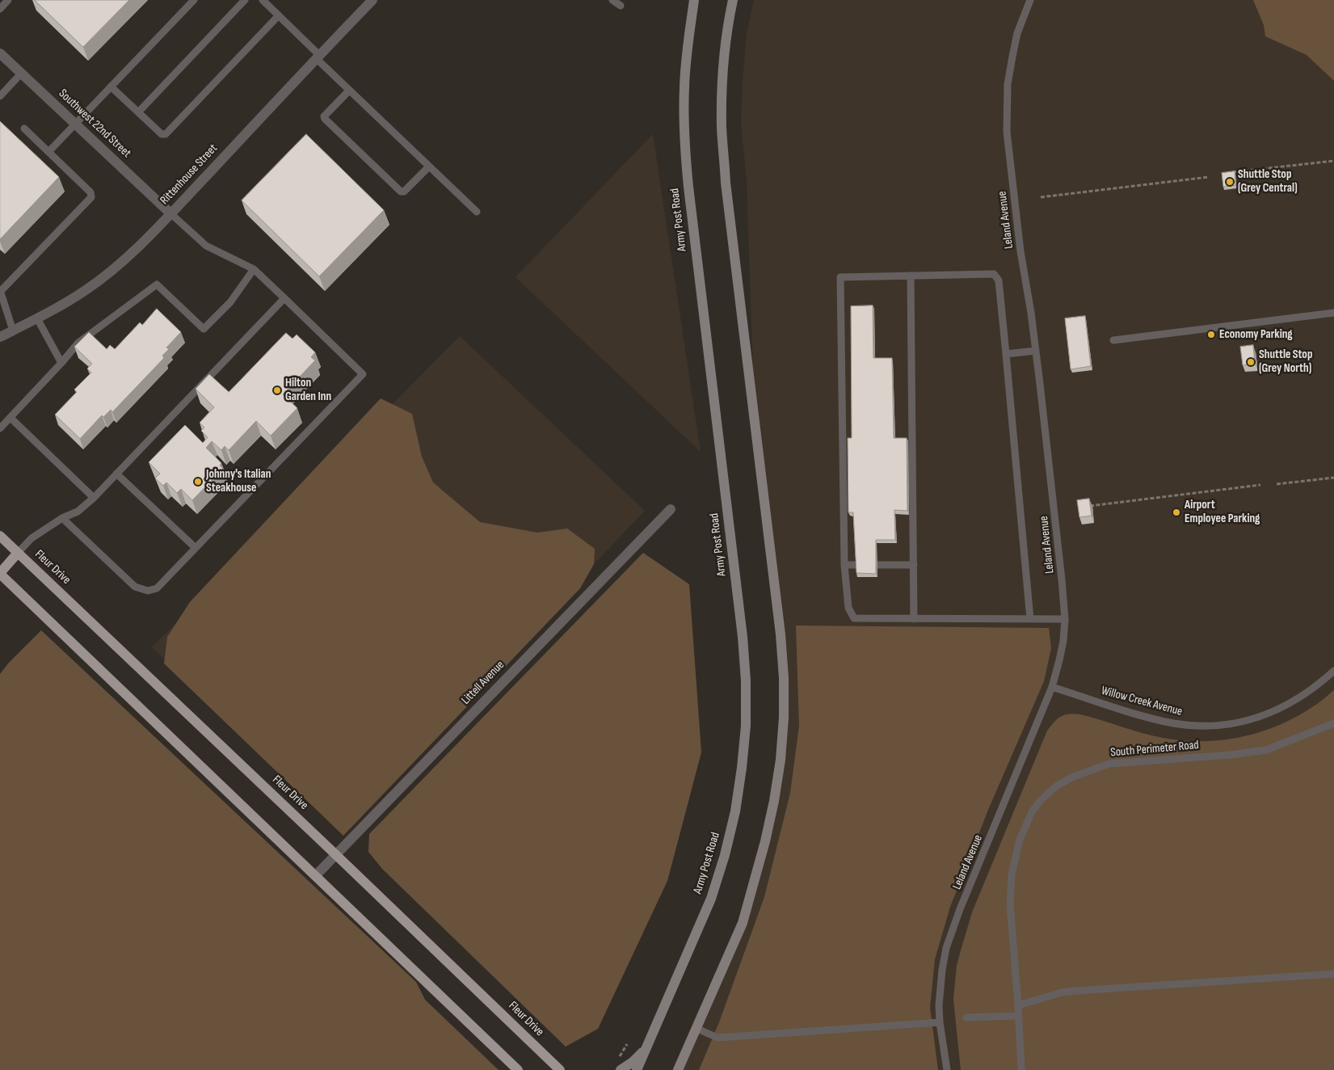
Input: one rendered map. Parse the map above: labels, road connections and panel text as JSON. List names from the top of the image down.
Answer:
{
  "streets": {
    "main road": ["Army Post Road", "Fleur Drive"],
    "street": ["Southwest 22nd Street", "Rittenhouse Street", "Littell Avenue"],
    "lane": ["Leland Avenue", "Willow Creek Avenue", "South Perimeter Road"]
  },
  "crossings": [
    ["Southwest 22nd Street", "Rittenhouse Street"],
    ["Leland Avenue", "Willow Creek Avenue"],
    ["Fleur Drive", "Littell Avenue"]
  ],
  "places": [
    "Shuttle Stop (Grey Central)",
    "Economy Parking",
    "Shuttle Stop (Grey North)",
    "Hilton Garden Inn",
    "Johnny's Italian Steakhouse",
    "Airport Employee Parking"
  ]
}
